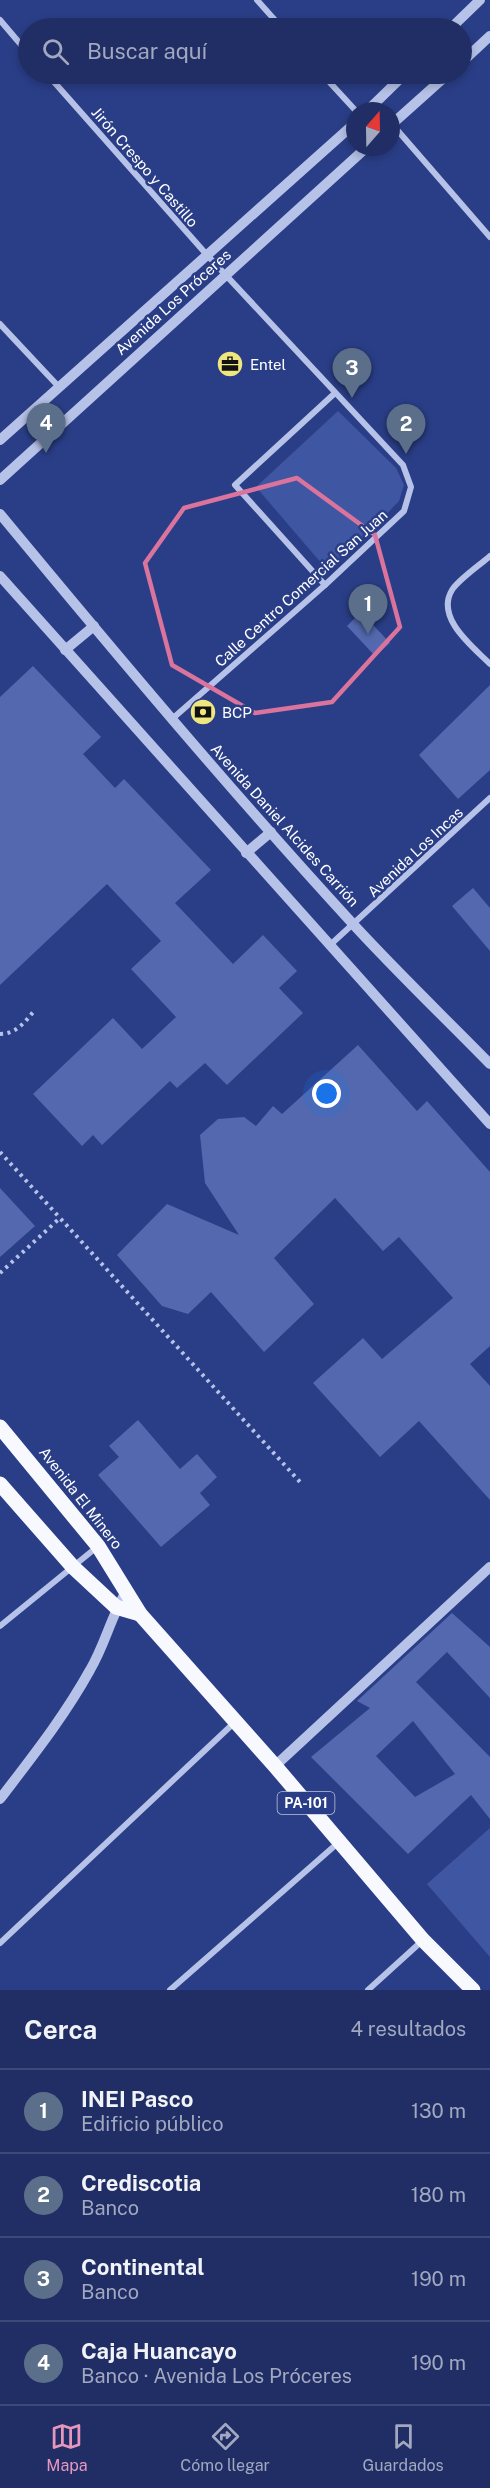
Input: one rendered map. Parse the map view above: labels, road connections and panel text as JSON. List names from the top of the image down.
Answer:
{
  "streets": {
    "main road": ["Avenida El Minero", "PA-101"],
    "street": [
      "Jirón Crespo y Castillo",
      "Avenida Los Próceres",
      "Calle Centro Comercial San Juan",
      "Avenida Daniel Alcides Carrión",
      "Avenida Los Incas"
    ]
  },
  "crossings": [
    ["Jirón Crespo y Castillo", "Avenida Los Próceres"],
    ["Jirón Crespo y Castillo", "Calle Centro Comercial San Juan"],
    ["Avenida Los Próceres", "Calle Centro Comercial San Juan"],
    ["Calle Centro Comercial San Juan", "Avenida Daniel Alcides Carrión"],
    ["Avenida Daniel Alcides Carrión", "Avenida Los Incas"],
    ["Avenida El Minero", "PA-101"]
  ],
  "places": {
    "office": ["Entel"],
    "bank": ["BCP"]
  },
  "north": "top",
  "page": {
    "search": "Buscar aquí",
    "pins": [
      "3",
      "4",
      "2",
      "1"
    ],
    "heading": ["Cerca", "4 resultados"],
    "list": [
      {
        "mark": "1",
        "name": "INEI Pasco",
        "note": "Edificio público",
        "value": "130 m"
      },
      {
        "mark": "2",
        "name": "Crediscotia",
        "note": "Banco",
        "value": "180 m"
      },
      {
        "mark": "3",
        "name": "Continental",
        "note": "Banco",
        "value": "190 m"
      },
      {
        "mark": "4",
        "name": "Caja Huancayo",
        "note": "Banco · Avenida Los Próceres",
        "value": "190 m"
      }
    ],
    "nav": ["Mapa", "Cómo llegar", "Guardados"]
  }
}
